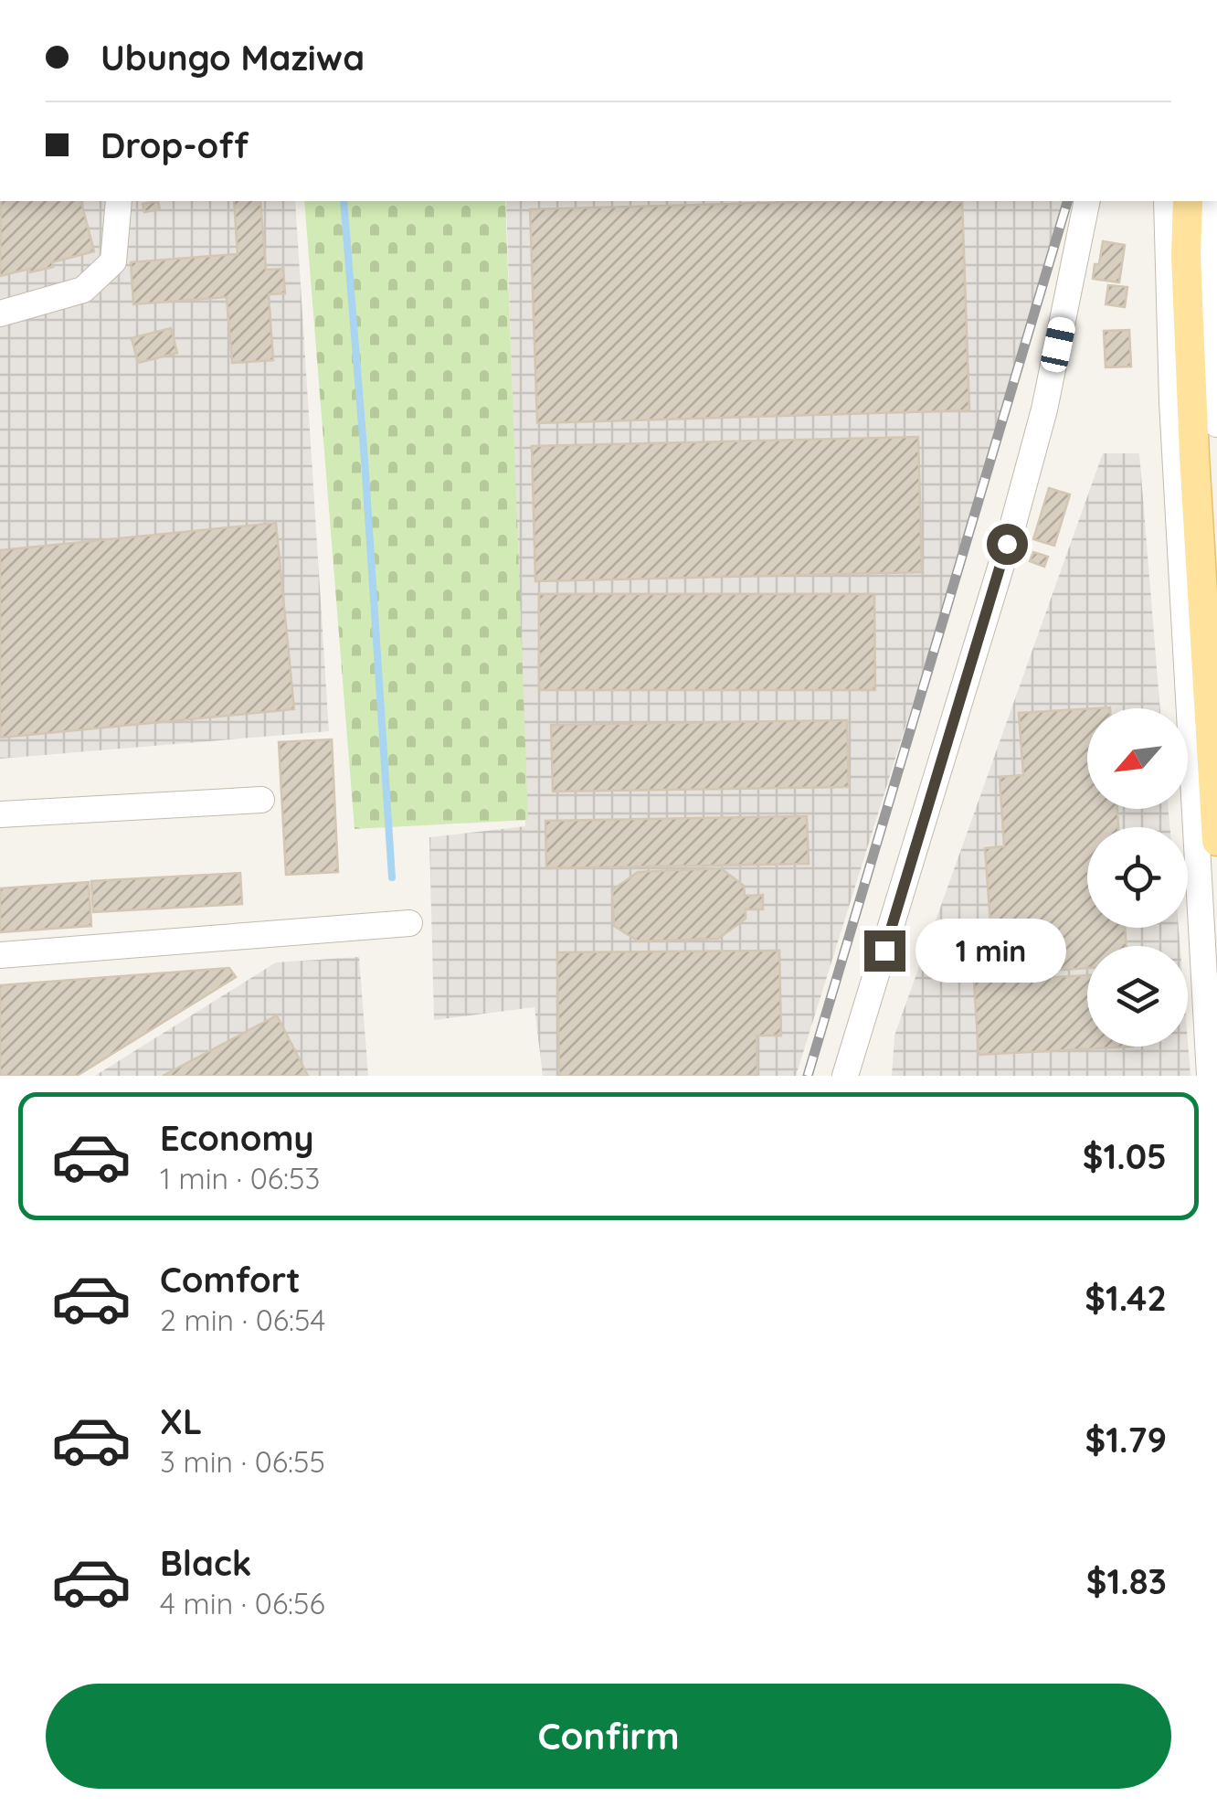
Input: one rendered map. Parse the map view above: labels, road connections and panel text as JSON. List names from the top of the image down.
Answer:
{
  "north": "bottom left",
  "page": {
    "banner": ["Ubungo Maziwa", "Drop-off"],
    "bubble": "1 min",
    "list": [
      {
        "name": "Economy",
        "note": "1 min · 06:53",
        "value": "$1.05"
      },
      {
        "name": "Comfort",
        "note": "2 min · 06:54",
        "value": "$1.42"
      },
      {
        "name": "XL",
        "note": "3 min · 06:55",
        "value": "$1.79"
      },
      {
        "name": "Black",
        "note": "4 min · 06:56",
        "value": "$1.83"
      }
    ],
    "buttons": "Confirm"
  }
}
